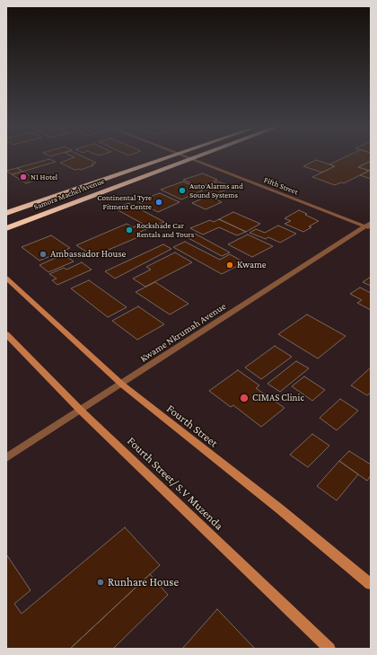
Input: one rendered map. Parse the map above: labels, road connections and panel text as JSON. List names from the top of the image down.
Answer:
{
  "streets": {
    "highway": ["Samora Machel Avenue"],
    "main road": ["Fourth Street", "Fourth Street/ S.V Muzenda"],
    "street": ["Fifth Street", "Kwame Nkrumah Avenue"]
  },
  "crossings": [
    ["Fifth Street", "Samora Machel Avenue"],
    ["Fifth Street", "Kwame Nkrumah Avenue"],
    ["Kwame Nkrumah Avenue", "Fourth Street"],
    ["Kwame Nkrumah Avenue", "Fourth Street/ S.V Muzenda"]
  ],
  "places": [
    "N1 Hotel",
    "Auto Alarms and Sound Systems",
    "Continental Tyre Fitment Centre",
    "Rockshade Car Rentals and Tours",
    "Ambassador House",
    "Kwame",
    "CIMAS Clinic",
    "Runhare House"
  ]
}
